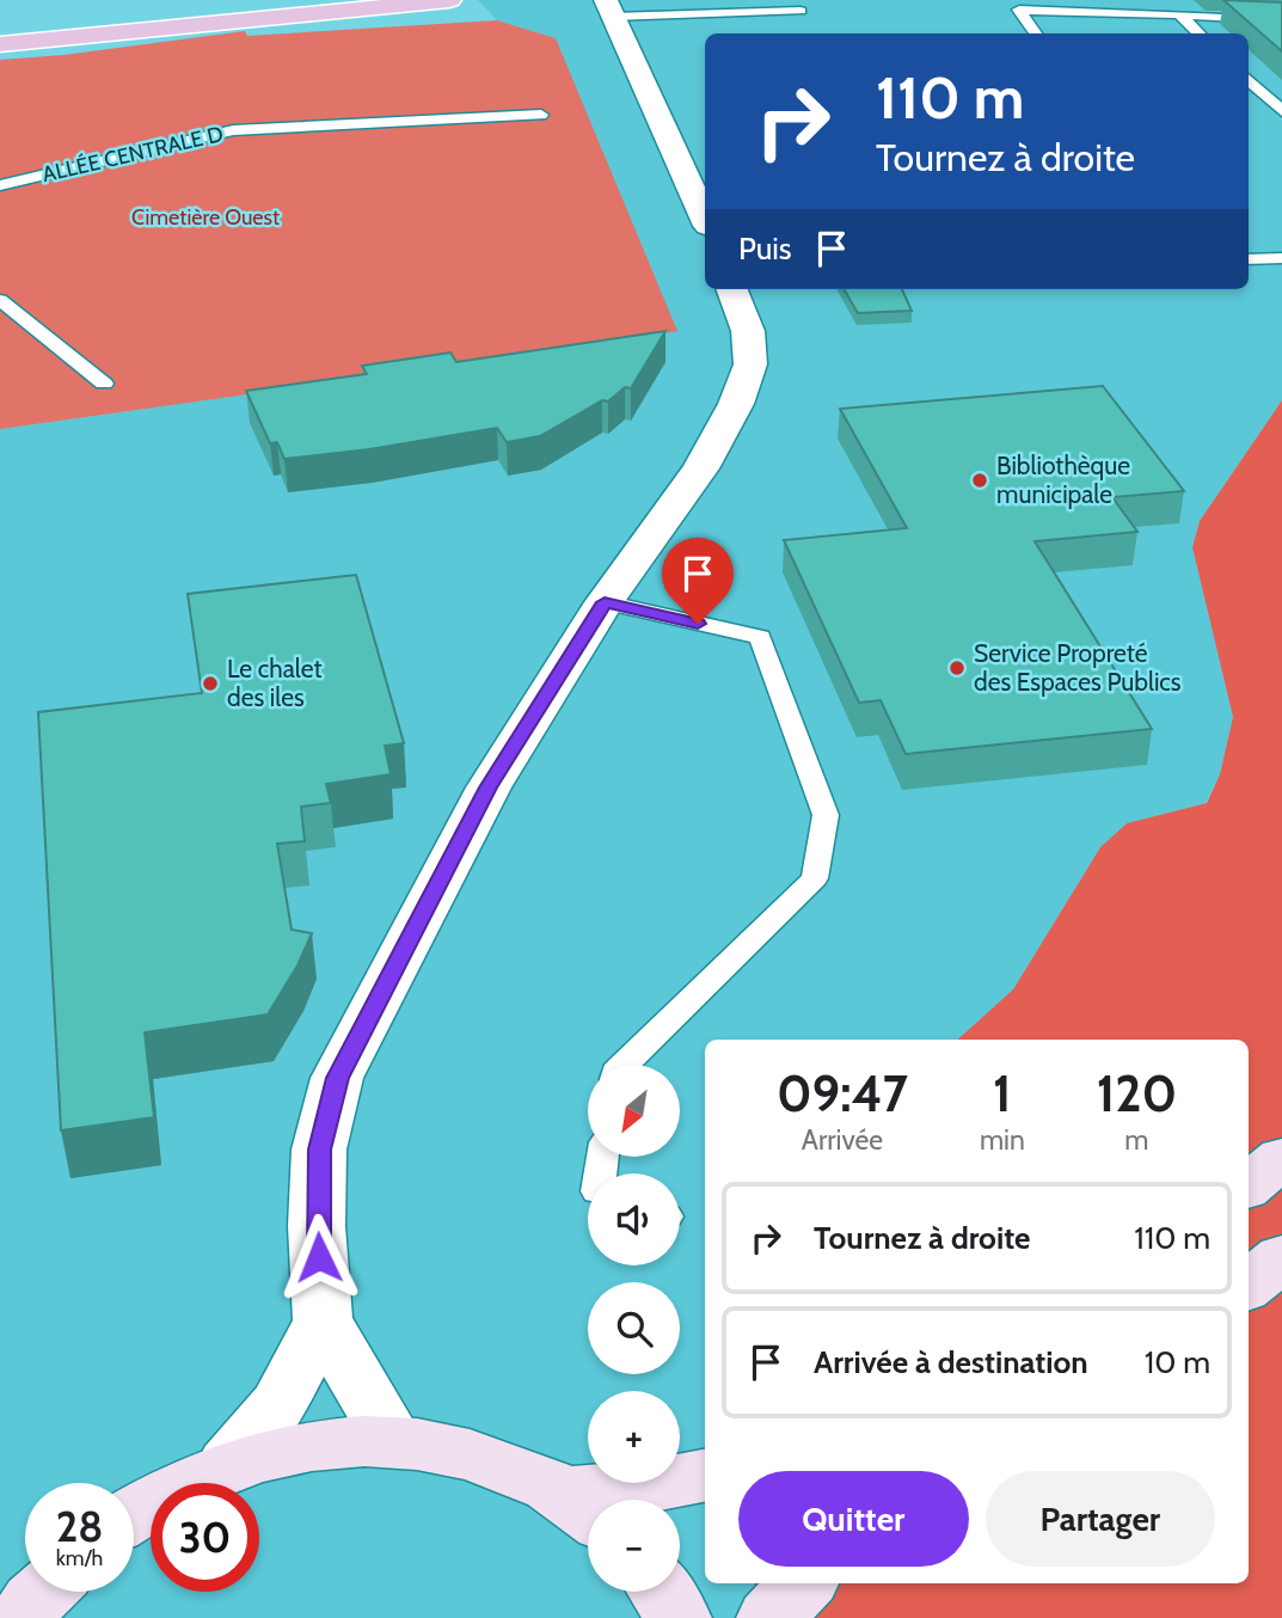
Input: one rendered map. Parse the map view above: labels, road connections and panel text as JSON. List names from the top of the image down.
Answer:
{
  "streets": {
    "lane": ["ALLÉE CENTRALE D"]
  },
  "parks": ["Cimetière Ouest"],
  "places": ["Bibliothèque municipale", "Service Propreté des Espaces Publics", "Le chalet des iles"],
  "north": "bottom left",
  "page": {
    "turn": ["110 m", "Tournez à droite"],
    "then": "Puis",
    "eta": [
      "09:47",
      "Arrivée",
      "1",
      "min",
      "120",
      "m"
    ],
    "map_buttons": ["+", "−"],
    "list": [
      {
        "name": "Tournez à droite",
        "value": "110 m"
      },
      {
        "name": "Arrivée à destination",
        "value": "10 m"
      }
    ],
    "buttons": ["Quitter", "Partager"],
    "speed": "28 km/h",
    "limit": "30"
  }
}
